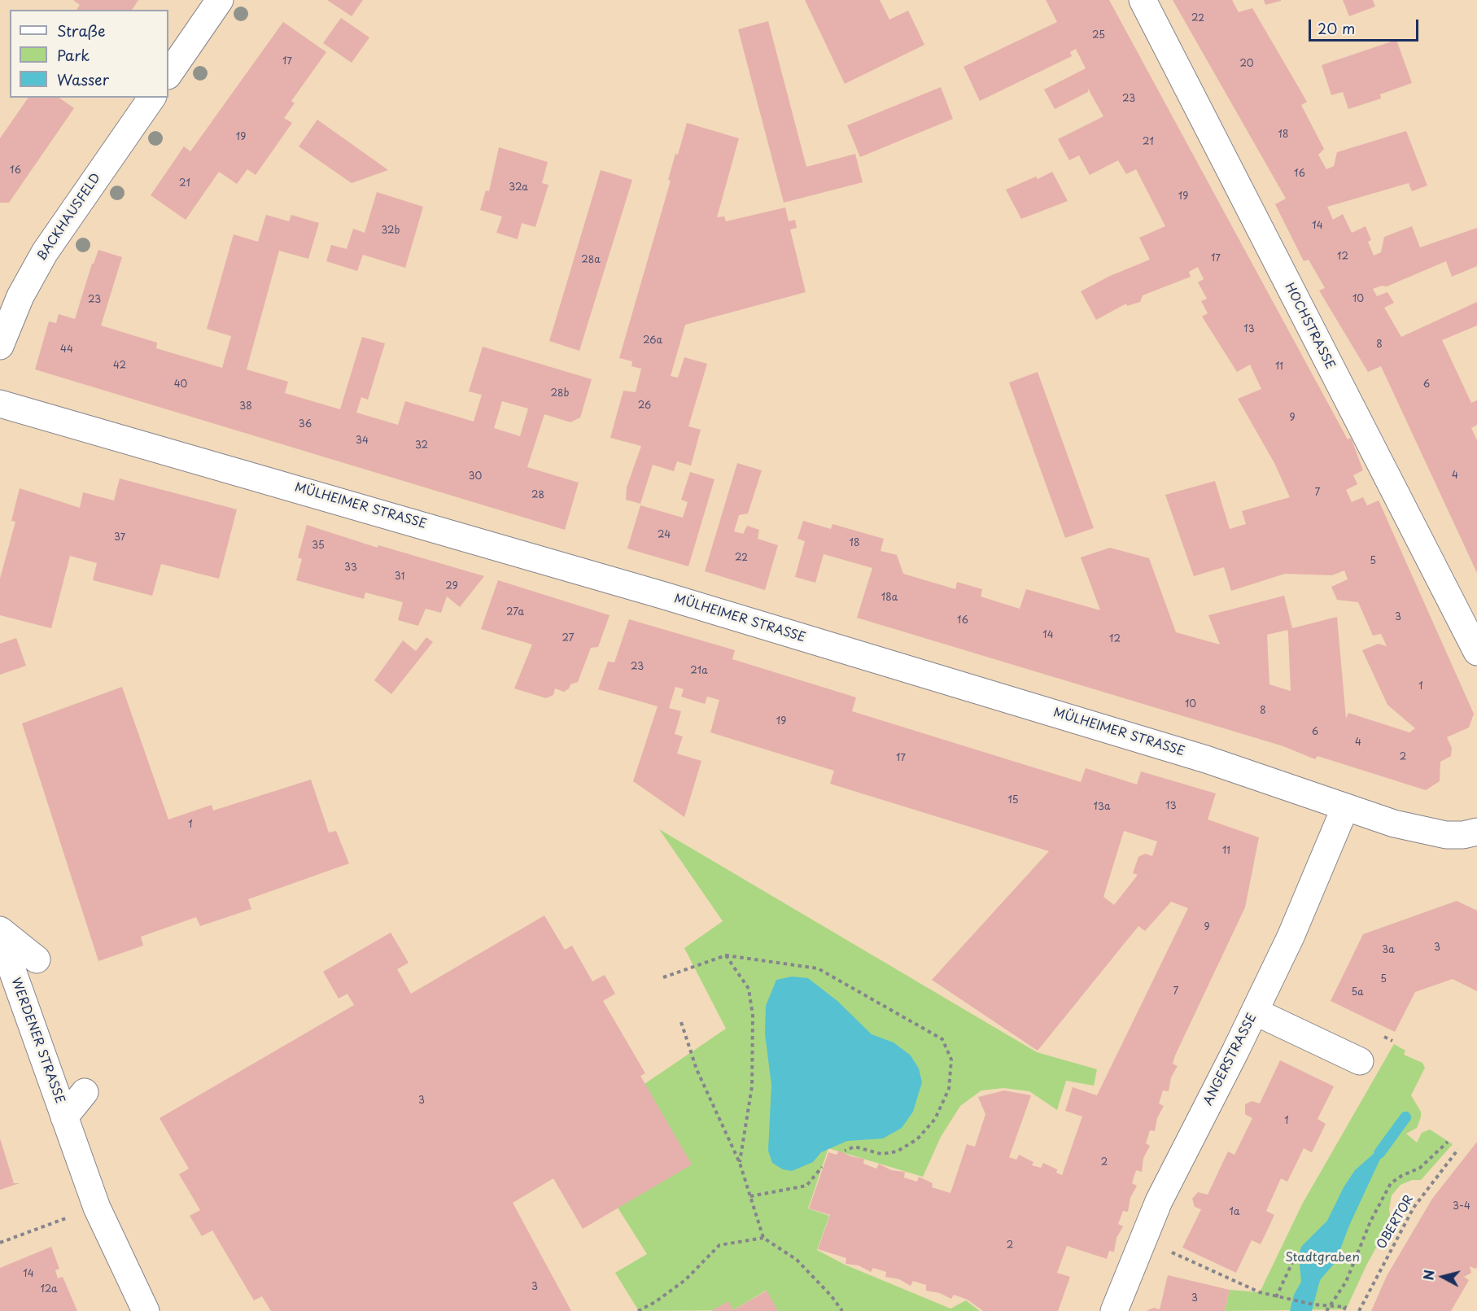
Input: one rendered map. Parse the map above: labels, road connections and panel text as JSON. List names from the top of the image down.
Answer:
{
  "streets": {
    "street": [
      "BACKHAUSFELD",
      "HOCHSTRASSE",
      "MÜLHEIMER STRASSE",
      "WERDENER STRASSE",
      "ANGERSTRASSE"
    ],
    "path": ["OBERTOR"]
  },
  "crossings": [
    ["MÜLHEIMER STRASSE", "ANGERSTRASSE"]
  ],
  "parks": ["Stadtgraben"],
  "house_numbers": [
    "22",
    "25",
    "17",
    "20",
    "23",
    "18",
    "19",
    "21",
    "16",
    "16",
    "21",
    "32a",
    "19",
    "14",
    "32b",
    "12",
    "17",
    "28a",
    "10",
    "23",
    "13",
    "26a",
    "8",
    "44",
    "42",
    "11",
    "40",
    "6",
    "28b",
    "26",
    "38",
    "9",
    "36",
    "34",
    "32",
    "4",
    "30",
    "7",
    "28",
    "24",
    "37",
    "18",
    "35",
    "22",
    "5",
    "33",
    "31",
    "29",
    "18a",
    "27a",
    "3",
    "16",
    "14",
    "27",
    "12",
    "23",
    "21a",
    "1",
    "10",
    "8",
    "19",
    "6",
    "4",
    "2",
    "17",
    "15",
    "13",
    "13a",
    "1",
    "11",
    "9",
    "3",
    "3a",
    "5",
    "7",
    "5a",
    "3",
    "1",
    "2",
    "3-4",
    "1a",
    "2",
    "14",
    "3",
    "12a",
    "3"
  ],
  "legend": ["Straße", "Park", "Wasser"],
  "scale_bar": "20 m",
  "north": "left"
}
